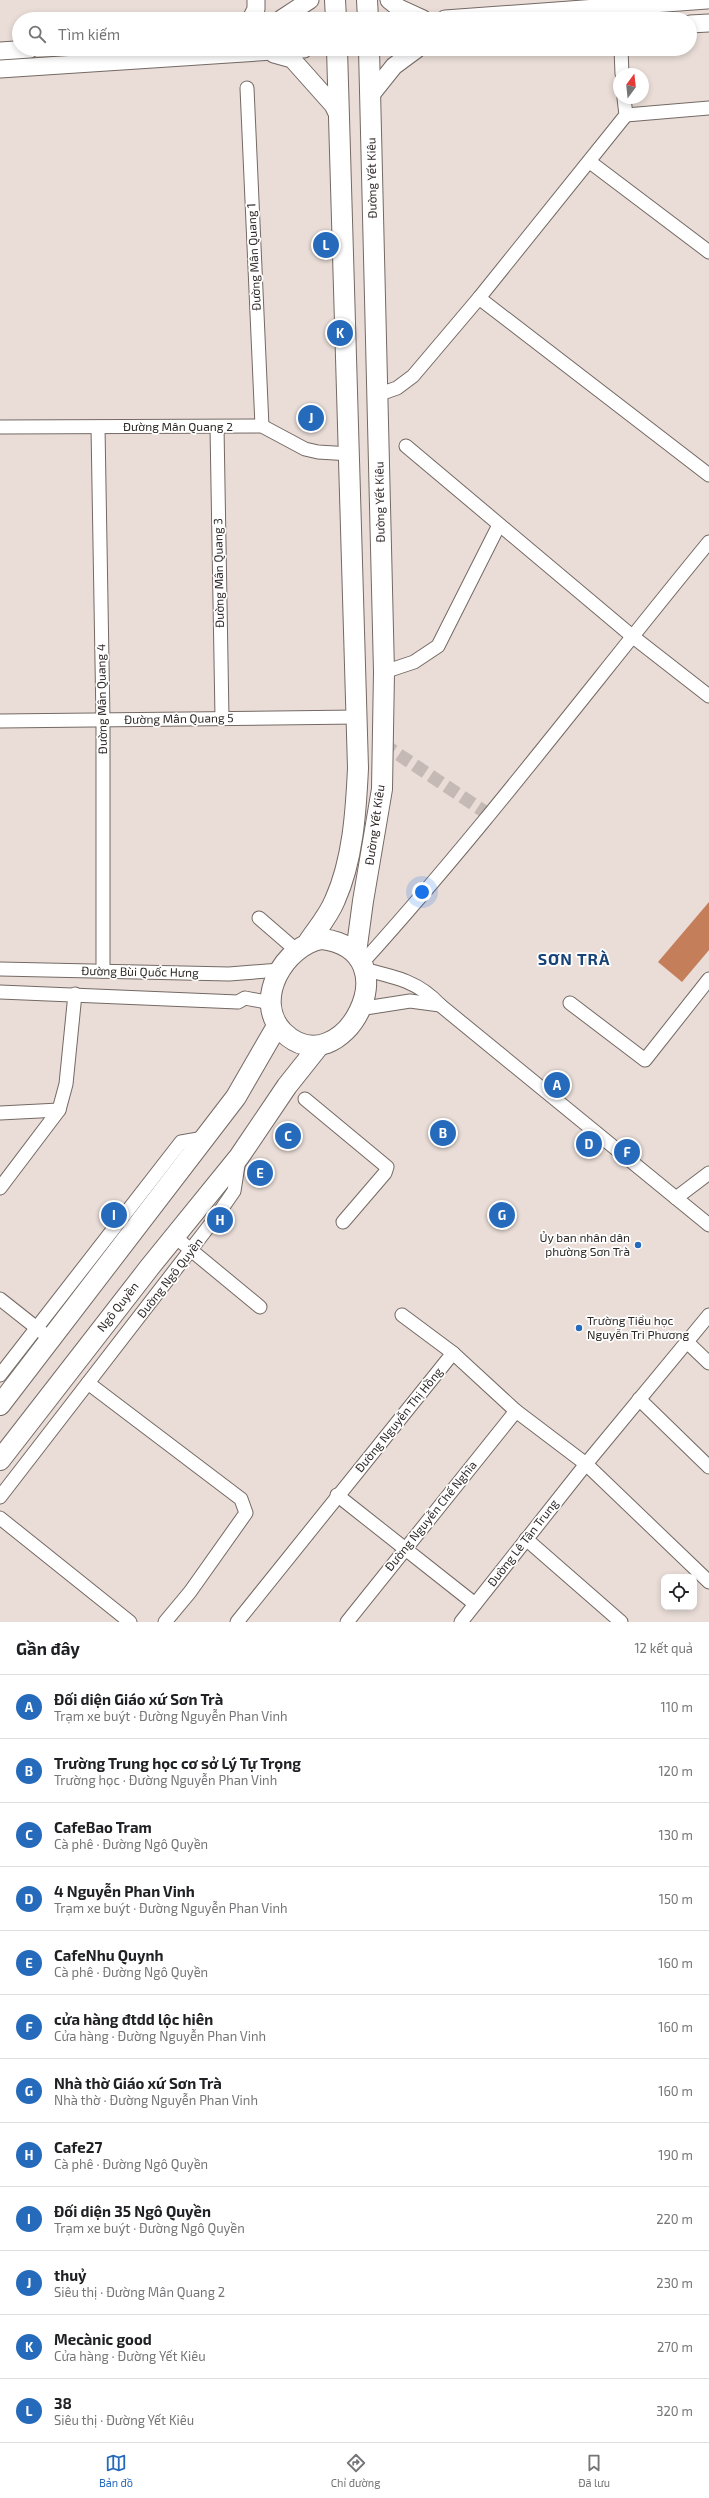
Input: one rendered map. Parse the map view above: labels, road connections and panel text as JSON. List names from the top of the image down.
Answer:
{
  "streets": {
    "highway": ["Đường Yết Kiêu", "Đường Ngô Quyền", "Ngô Quyền"],
    "street": [
      "Đường Mân Quang 1",
      "Đường Mân Quang 2",
      "Đường Mân Quang 3",
      "Đường Mân Quang 4",
      "Đường Mân Quang 5",
      "Đường Bùi Quốc Hưng",
      "Đường Nguyễn Thị Hồng",
      "Đường Nguyễn Chế Nghĩa",
      "Đường Lê Tân Trung"
    ]
  },
  "crossings": [
    ["Đường Yết Kiêu", "Đường Mân Quang 2"],
    ["Đường Yết Kiêu", "Đường Mân Quang 5"],
    ["Đường Yết Kiêu", "Đường Bùi Quốc Hưng"],
    ["Đường Yết Kiêu", "Đường Ngô Quyền"],
    ["Đường Mân Quang 1", "Đường Mân Quang 2"],
    ["Đường Mân Quang 2", "Đường Mân Quang 3"],
    ["Đường Mân Quang 2", "Đường Mân Quang 4"],
    ["Đường Mân Quang 3", "Đường Mân Quang 5"],
    ["Đường Mân Quang 4", "Đường Mân Quang 5"],
    ["Đường Mân Quang 4", "Đường Bùi Quốc Hưng"],
    ["Đường Bùi Quốc Hưng", "Đường Ngô Quyền"],
    ["Đường Ngô Quyền", "Ngô Quyền"]
  ],
  "districts": ["SƠN TRÀ"],
  "places": ["Ủy ban nhân dân phường Sơn Trà", "Trường Tiểu học Nguyễn Tri Phương"],
  "north": "top",
  "page": {
    "search": "Tìm kiếm",
    "pins": [
      "L",
      "K",
      "J",
      "A",
      "B",
      "C",
      "D",
      "F",
      "E",
      "G",
      "I",
      "H"
    ],
    "heading": ["Gần đây", "12 kết quả"],
    "list": [
      {
        "mark": "A",
        "name": "Đối diện Giáo xứ Sơn Trà",
        "note": "Trạm xe buýt · Đường Nguyễn Phan Vinh",
        "value": "110 m"
      },
      {
        "mark": "B",
        "name": "Trường Trung học cơ sở Lý Tự Trọng",
        "note": "Trường học · Đường Nguyễn Phan Vinh",
        "value": "120 m"
      },
      {
        "mark": "C",
        "name": "CafeBao Tram",
        "note": "Cà phê · Đường Ngô Quyền",
        "value": "130 m"
      },
      {
        "mark": "D",
        "name": "4 Nguyễn Phan Vinh",
        "note": "Trạm xe buýt · Đường Nguyễn Phan Vinh",
        "value": "150 m"
      },
      {
        "mark": "E",
        "name": "CafeNhu Quynh",
        "note": "Cà phê · Đường Ngô Quyền",
        "value": "160 m"
      },
      {
        "mark": "F",
        "name": "cửa hàng đtdd lộc hiên",
        "note": "Cửa hàng · Đường Nguyễn Phan Vinh",
        "value": "160 m"
      },
      {
        "mark": "G",
        "name": "Nhà thờ Giáo xứ Sơn Trà",
        "note": "Nhà thờ · Đường Nguyễn Phan Vinh",
        "value": "160 m"
      },
      {
        "mark": "H",
        "name": "Cafe27",
        "note": "Cà phê · Đường Ngô Quyền",
        "value": "190 m"
      },
      {
        "mark": "I",
        "name": "Đối diện 35 Ngô Quyền",
        "note": "Trạm xe buýt · Đường Ngô Quyền",
        "value": "220 m"
      },
      {
        "mark": "J",
        "name": "thuỷ",
        "note": "Siêu thị · Đường Mân Quang 2",
        "value": "230 m"
      },
      {
        "mark": "K",
        "name": "Mecànic good",
        "note": "Cửa hàng · Đường Yết Kiêu",
        "value": "270 m"
      },
      {
        "mark": "L",
        "name": "38",
        "note": "Siêu thị · Đường Yết Kiêu",
        "value": "320 m"
      }
    ],
    "nav": ["Bản đồ", "Chỉ đường", "Đã lưu"]
  }
}
